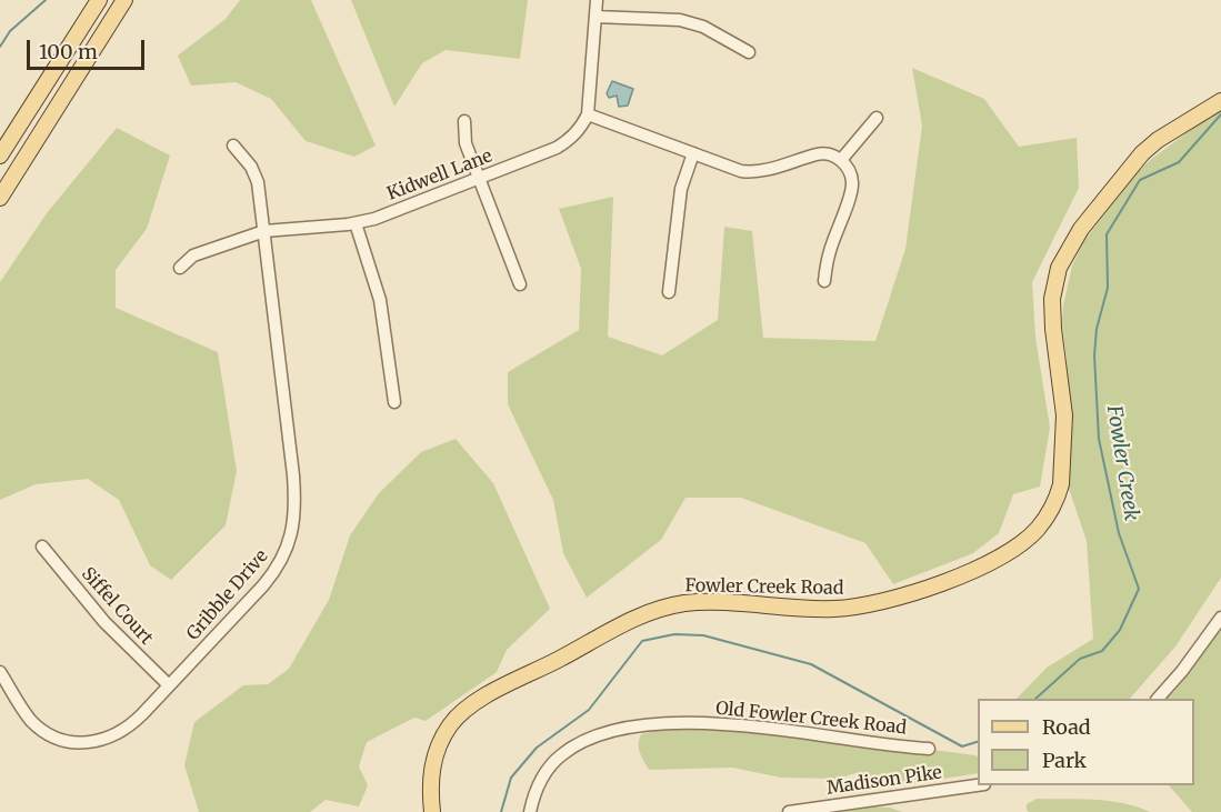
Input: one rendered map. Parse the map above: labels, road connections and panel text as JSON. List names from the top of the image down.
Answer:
{
  "streets": {
    "main road": ["Fowler Creek Road"],
    "street": [
      "Kidwell Lane",
      "Gribble Drive",
      "Siffel Court",
      "Old Fowler Creek Road",
      "Madison Pike"
    ]
  },
  "crossings": [
    ["Kidwell Lane", "Gribble Drive"],
    ["Gribble Drive", "Siffel Court"]
  ],
  "water": ["Fowler Creek"],
  "legend": ["Road", "Park"],
  "scale_bar": "100 m"
}
